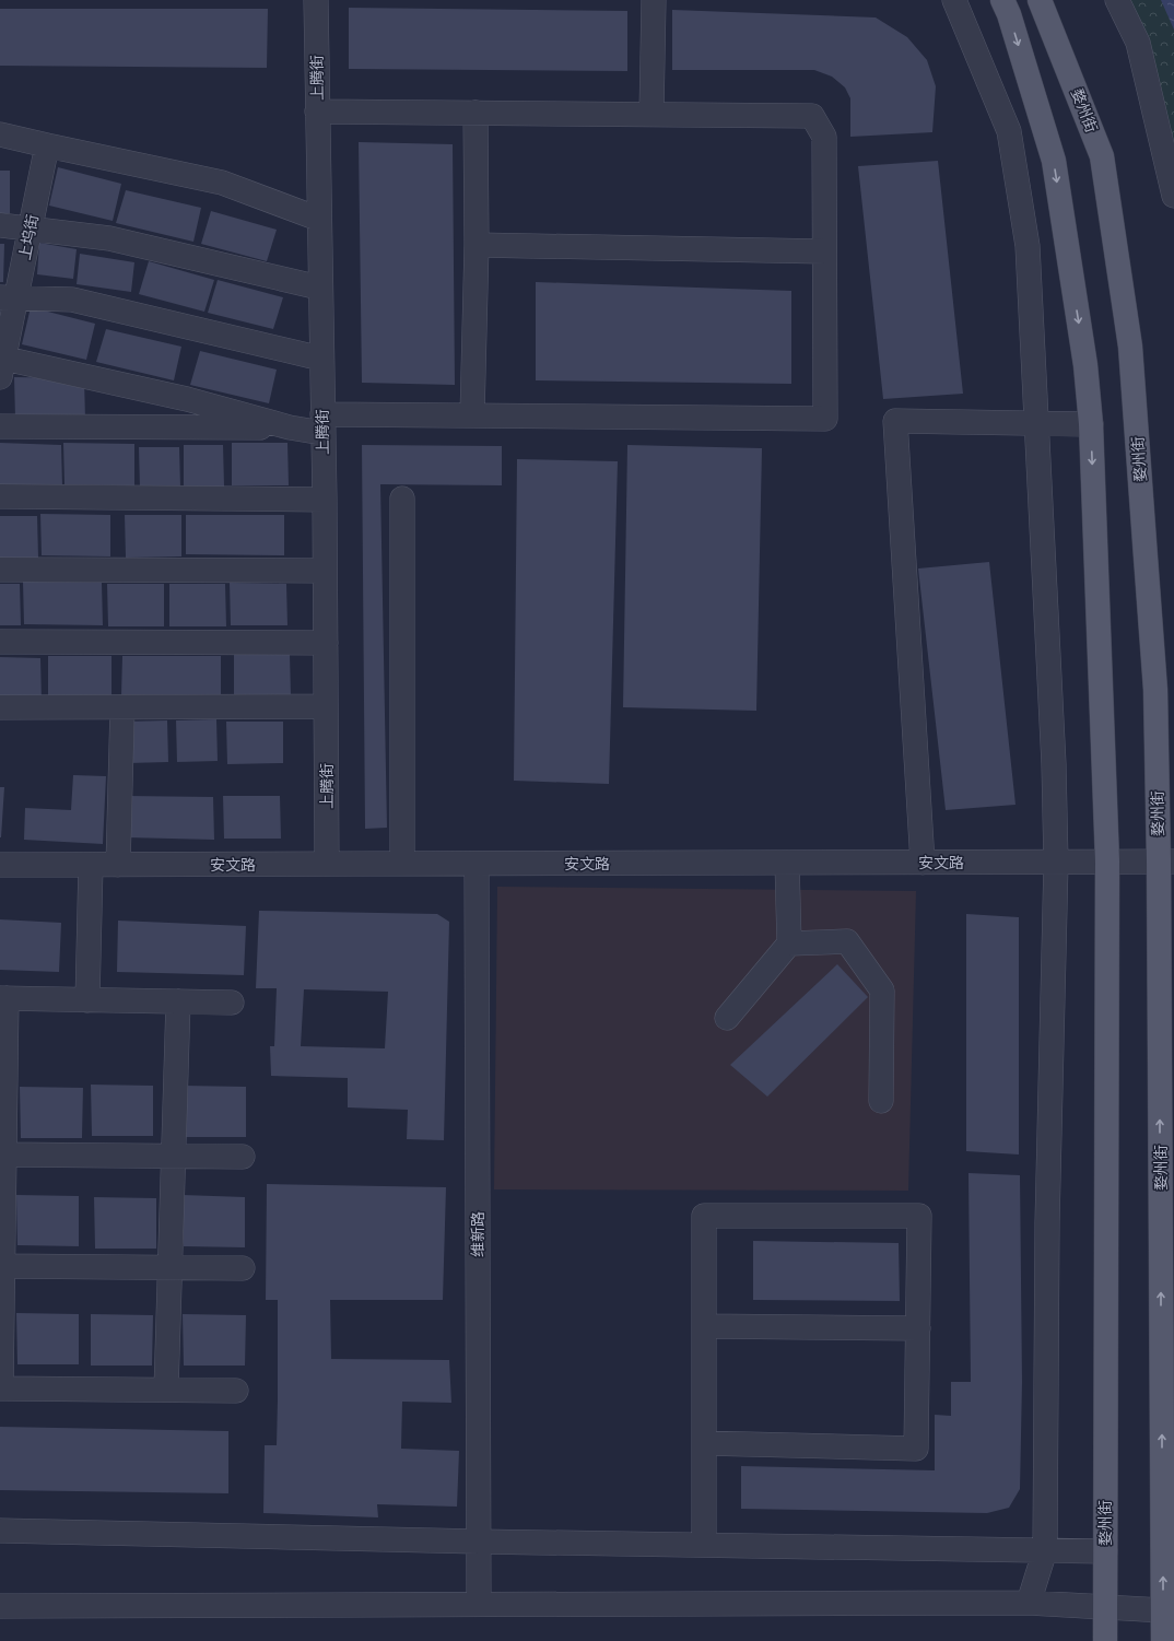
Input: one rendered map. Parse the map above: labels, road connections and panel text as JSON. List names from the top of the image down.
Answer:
{
  "streets": {
    "main road": ["婺州街"],
    "street": [
      "上腾街",
      "上坞街",
      "安文路",
      "维新路"
    ]
  },
  "crossings": [
    ["上腾街", "安文路"],
    ["婺州街", "安文路"],
    ["安文路", "维新路"]
  ]
}
